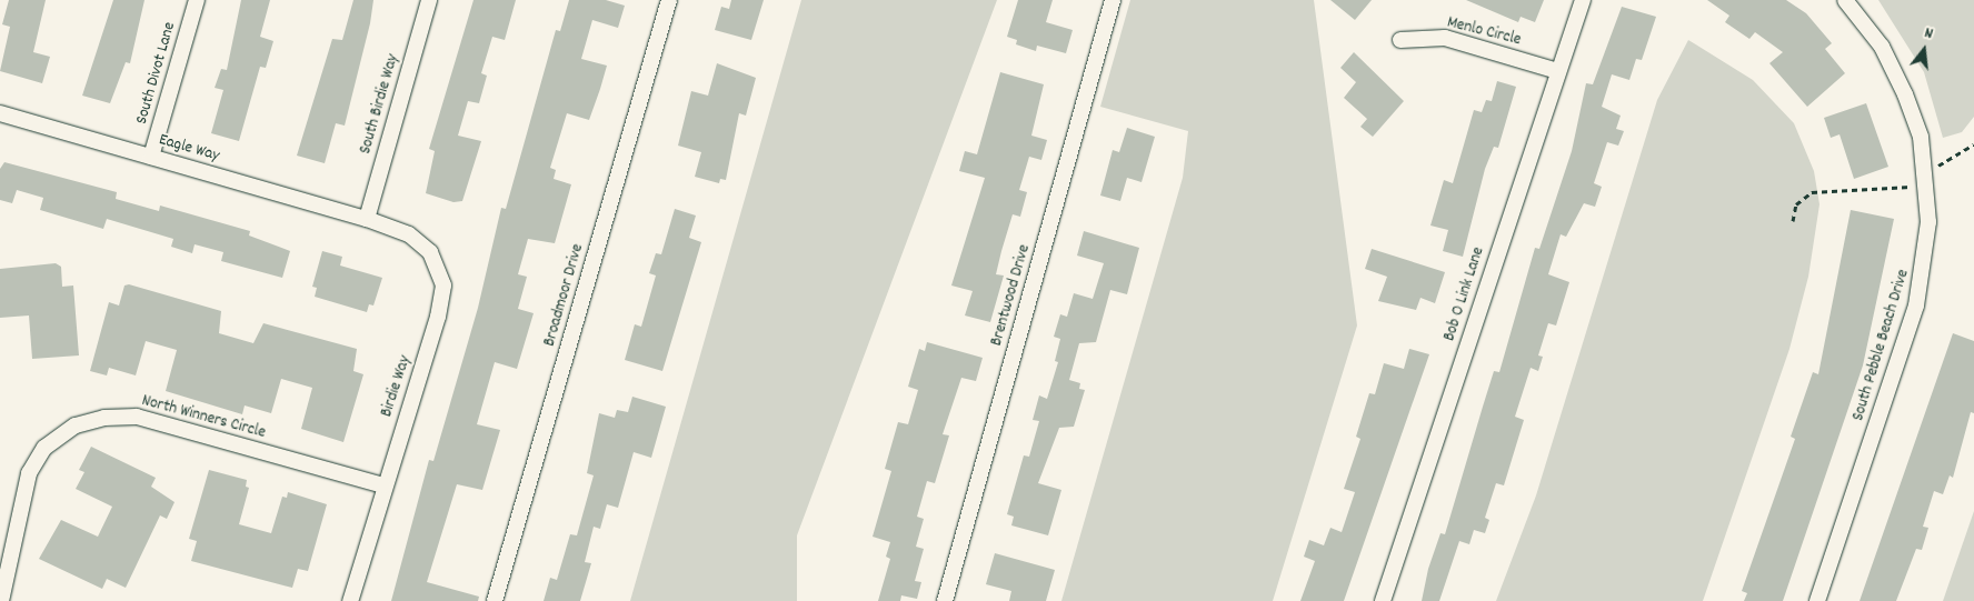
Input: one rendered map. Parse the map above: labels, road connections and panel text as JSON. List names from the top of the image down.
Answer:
{
  "streets": {
    "street": [
      "Menlo Circle",
      "South Divot Lane",
      "South Birdie Way",
      "Eagle Way",
      "Bob O Link Lane",
      "Broadmoor Drive",
      "Brentwood Drive",
      "South Pebble Beach Drive",
      "Birdie Way",
      "North Winners Circle"
    ]
  },
  "crossings": [
    ["Menlo Circle", "Bob O Link Lane"],
    ["South Divot Lane", "Eagle Way"],
    ["South Birdie Way", "Eagle Way"],
    ["South Birdie Way", "Birdie Way"],
    ["Eagle Way", "Birdie Way"],
    ["Birdie Way", "North Winners Circle"]
  ],
  "north": "top"
}
